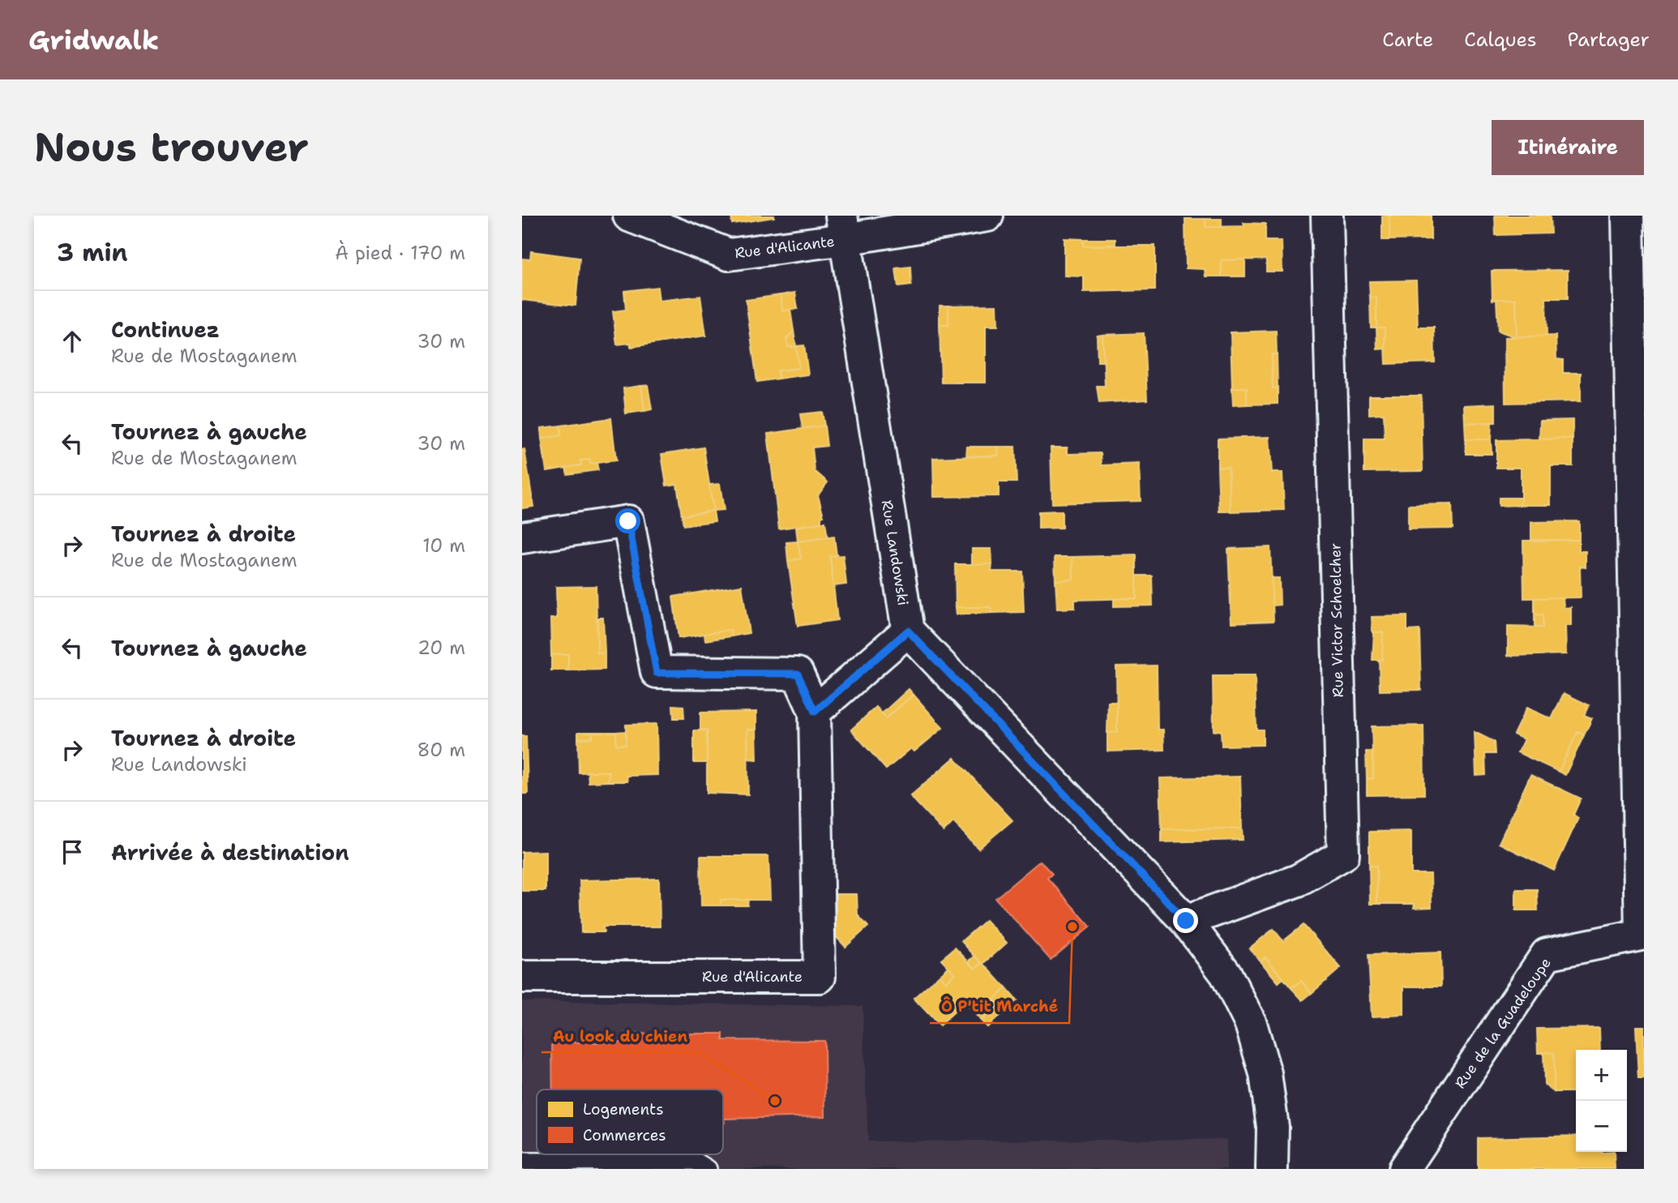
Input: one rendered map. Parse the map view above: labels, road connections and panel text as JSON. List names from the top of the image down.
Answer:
{
  "streets": {
    "street": [
      "Rue d'Alicante",
      "Rue Landowski",
      "Rue Victor Schoelcher",
      "Rue de la Guadeloupe"
    ]
  },
  "crossings": [
    ["Rue d'Alicante", "Rue Landowski"]
  ],
  "places": ["Ô P'tit Marché", "Au look du chien"],
  "legend": ["Logements", "Commerces"],
  "page": {
    "header": "Gridwalk",
    "nav": ["Carte", "Calques", "Partager"],
    "buttons": "Itinéraire",
    "title": "Nous trouver",
    "heading": ["3 min", "À pied · 170 m"],
    "list": [
      ["Continuez", "Rue de Mostaganem", "30 m"],
      ["Tournez à gauche", "Rue de Mostaganem", "30 m"],
      ["Tournez à droite", "Rue de Mostaganem", "10 m"],
      ["Tournez à gauche", "20 m"],
      ["Tournez à droite", "Rue Landowski", "80 m"],
      "Arrivée à destination"
    ],
    "map_buttons": ["+", "−"]
  }
}
